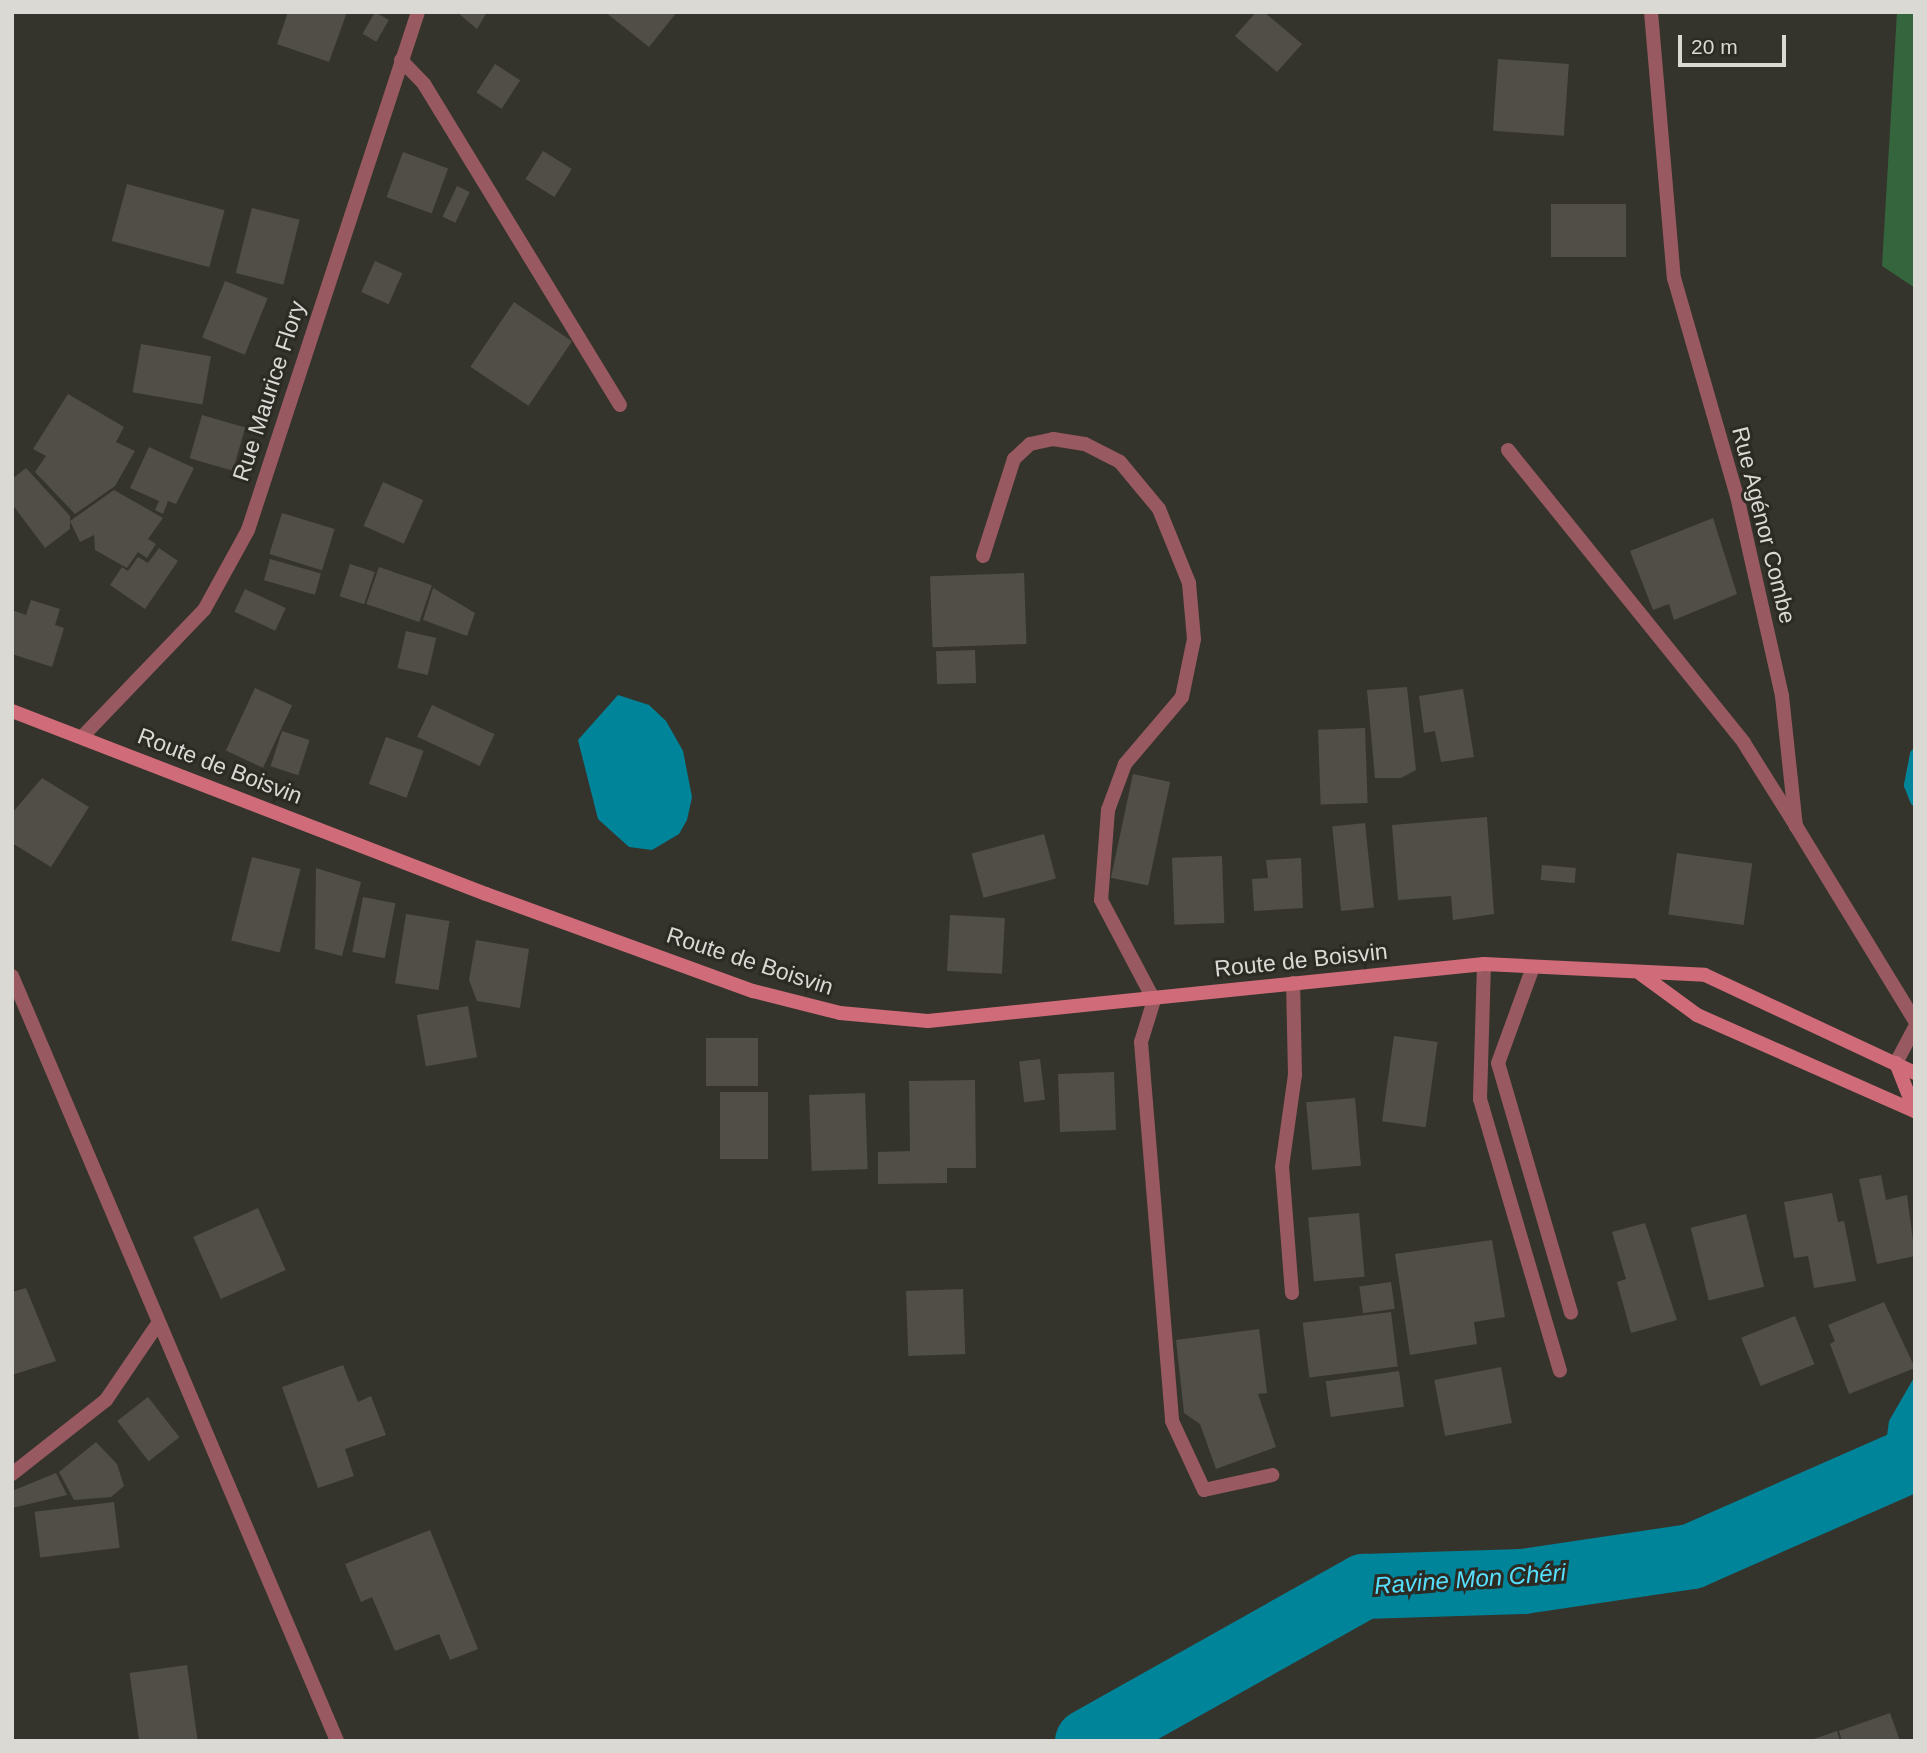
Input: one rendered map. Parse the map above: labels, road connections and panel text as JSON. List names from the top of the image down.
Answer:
{
  "streets": {
    "main road": ["Route de Boisvin"],
    "street": ["Rue Maurice Flory", "Rue Agénor Combe"]
  },
  "crossings": [
    ["Rue Maurice Flory", "Route de Boisvin"]
  ],
  "water": ["Ravine Mon Chéri"],
  "scale_bar": "20 m"
}
